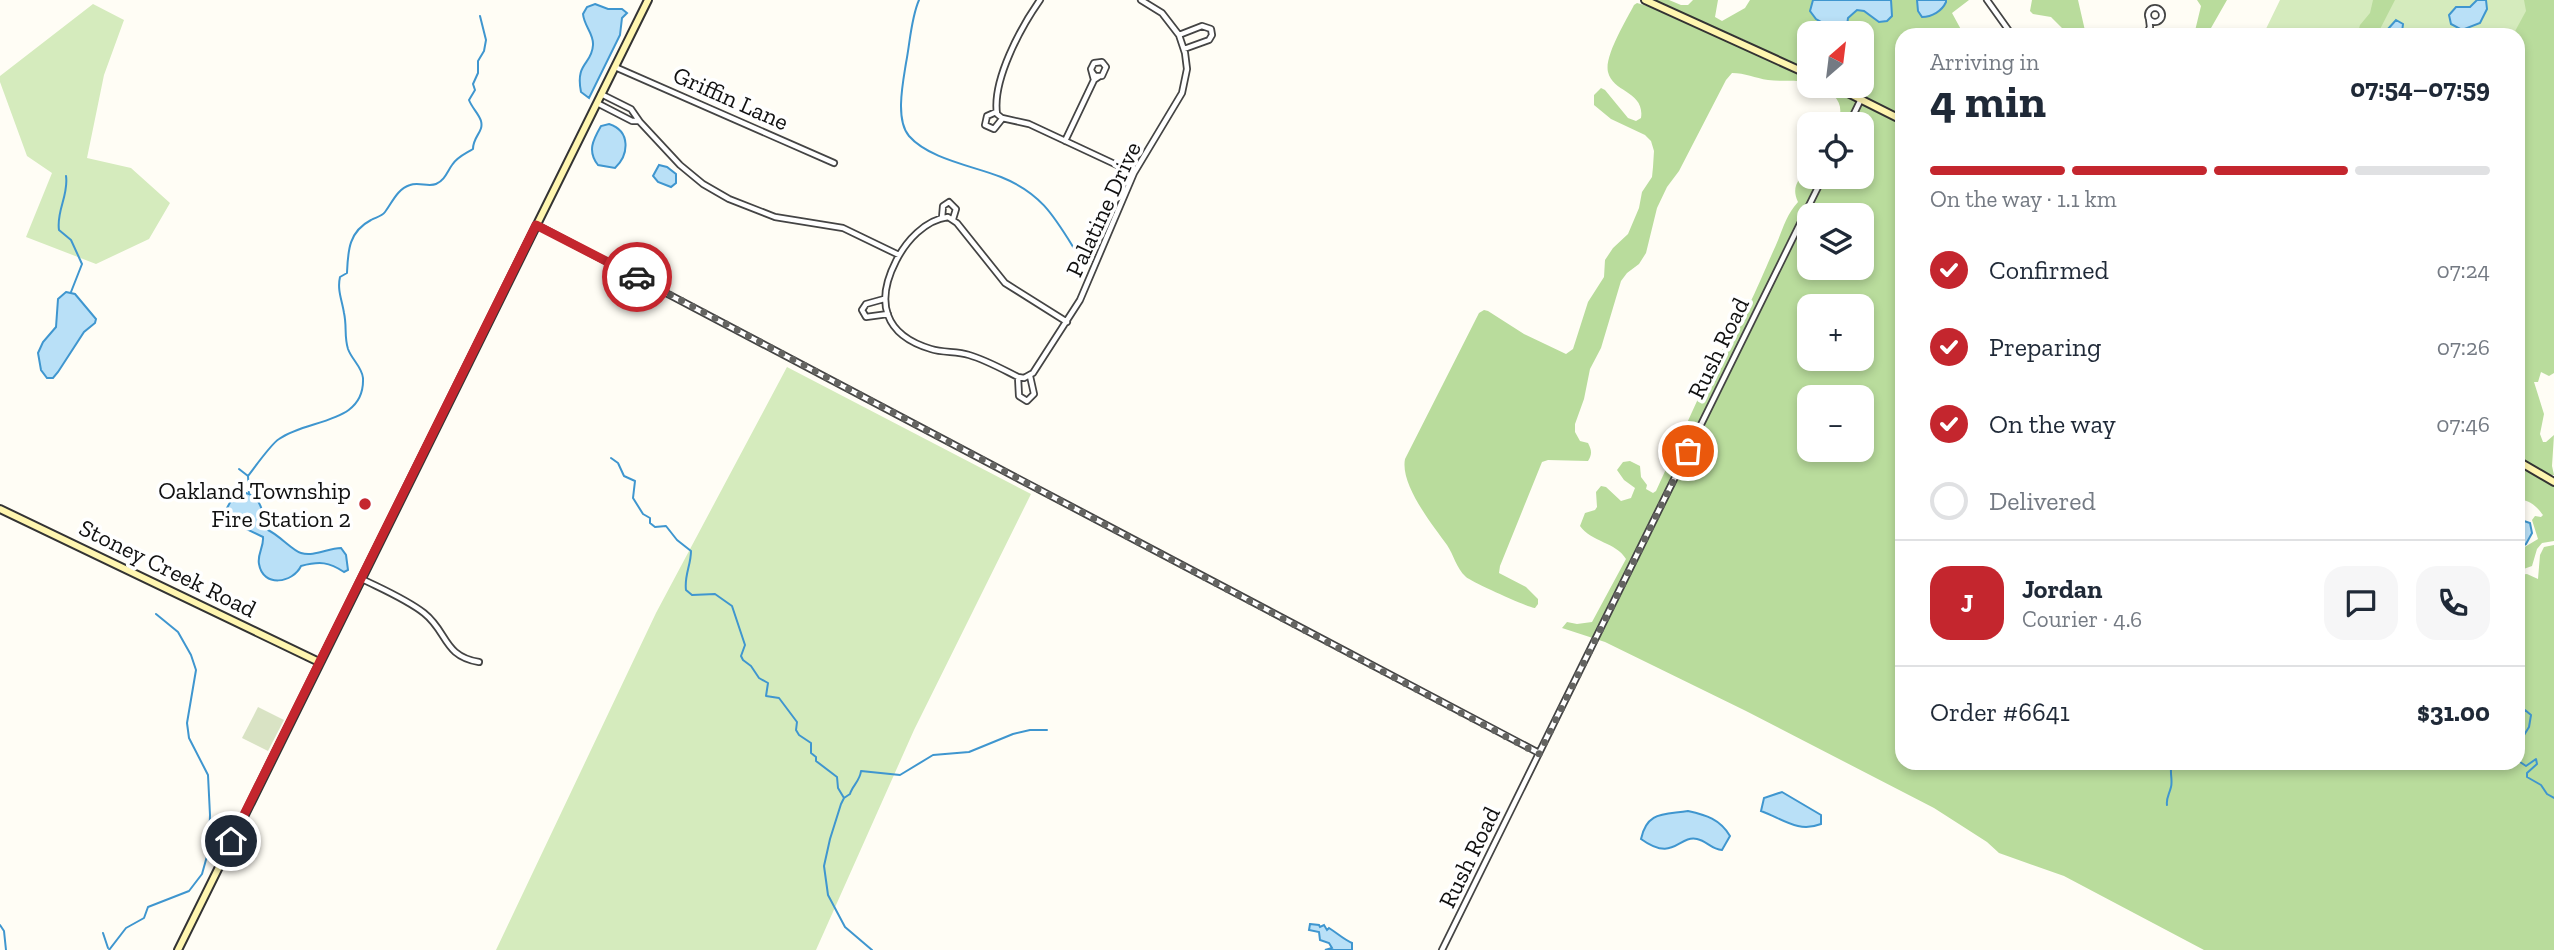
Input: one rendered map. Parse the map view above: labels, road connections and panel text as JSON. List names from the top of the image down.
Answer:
{
  "streets": {
    "main road": ["Stoney Creek Road"],
    "street": ["Griffin Lane", "Palatine Drive", "Rush Road"]
  },
  "places": ["Oakland Township Fire Station 2"],
  "north": "top right",
  "page": {
    "map_buttons": ["+", "−"],
    "heading": ["4 min", "Arriving in", "07:54–07:59"],
    "panel": [
      "Jordan",
      "Courier · 4.6",
      "Order #6641",
      "$31.00"
    ],
    "bar": "On the way · 1.1 km",
    "list": [
      ["Confirmed", "07:24"],
      ["Preparing", "07:26"],
      ["On the way", "07:46"],
      "Delivered"
    ],
    "round": "J"
  }
}
